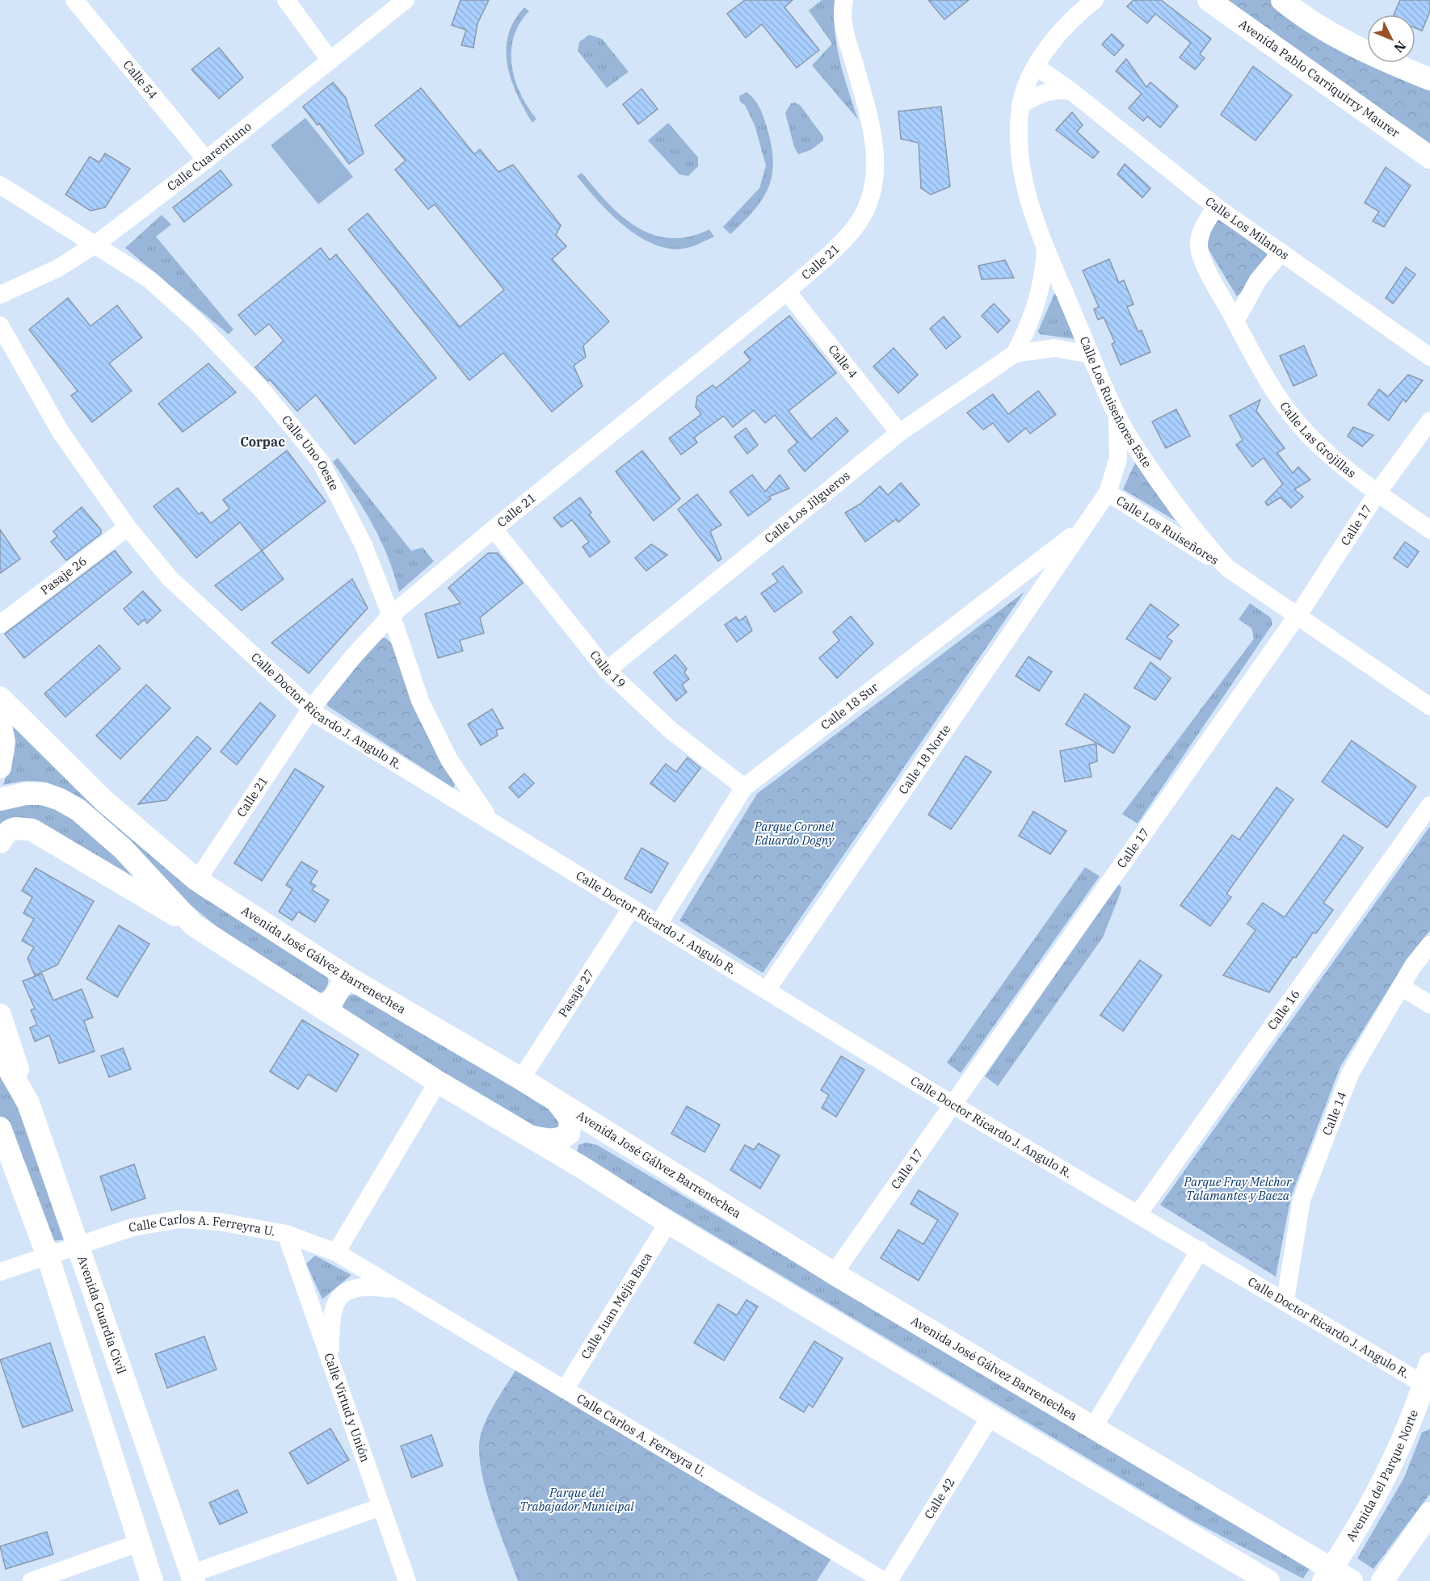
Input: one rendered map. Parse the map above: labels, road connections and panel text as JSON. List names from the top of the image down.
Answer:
{
  "streets": {
    "main road": [
      "Avenida Pablo Carriquirry Maurer",
      "Avenida José Gálvez Barrenechea",
      "Avenida Guardia Civil",
      "Avenida del Parque Norte"
    ],
    "street": [
      "Calle 54",
      "Calle Cuarentiuno",
      "Calle Los Milanos",
      "Calle 21",
      "Calle 4",
      "Calle Los Ruiseñores Este",
      "Calle Las Grojillas",
      "Calle Uno Oeste",
      "Calle Los Jilgueros",
      "Calle 17",
      "Calle Los Ruiseñores",
      "Pasaje 26",
      "Calle 19",
      "Calle 18 Sur",
      "Calle Doctor Ricardo J. Angulo R.",
      "Calle 18 Norte",
      "Pasaje 27",
      "Calle 16",
      "Calle 14",
      "Calle Carlos A. Ferreyra U.",
      "Calle Juan Mejia Baca",
      "Calle Virtud y Unión",
      "Calle 42"
    ]
  },
  "crossings": [
    ["Calle 54", "Calle Cuarentiuno"],
    ["Calle Cuarentiuno", "Calle Uno Oeste"],
    ["Calle Los Milanos", "Calle Los Ruiseñores Este"],
    ["Calle Los Milanos", "Calle Las Grojillas"],
    ["Calle 21", "Calle 4"],
    ["Calle 21", "Calle Uno Oeste"],
    ["Calle 21", "Calle 19"],
    ["Calle 21", "Calle Doctor Ricardo J. Angulo R."],
    ["Calle 21", "Avenida José Gálvez Barrenechea"],
    ["Calle 4", "Calle Los Jilgueros"],
    ["Calle Los Ruiseñores Este", "Calle Los Jilgueros"],
    ["Calle Los Ruiseñores Este", "Calle 17"],
    ["Calle Los Ruiseñores Este", "Calle Los Ruiseñores"],
    ["Calle Los Ruiseñores Este", "Calle 18 Norte"],
    ["Calle Las Grojillas", "Calle 17"],
    ["Calle Uno Oeste", "Calle Doctor Ricardo J. Angulo R."],
    ["Calle Los Jilgueros", "Calle 19"],
    ["Calle 17", "Calle Doctor Ricardo J. Angulo R."],
    ["Calle 17", "Avenida José Gálvez Barrenechea"],
    ["Calle Los Ruiseñores", "Calle 18 Norte"],
    ["Pasaje 26", "Calle Doctor Ricardo J. Angulo R."],
    ["Calle 19", "Calle 18 Sur"],
    ["Calle 18 Sur", "Calle Doctor Ricardo J. Angulo R."],
    ["Calle 18 Sur", "Calle 18 Norte"],
    ["Calle Doctor Ricardo J. Angulo R.", "Calle 18 Norte"],
    ["Calle Doctor Ricardo J. Angulo R.", "Pasaje 27"],
    ["Calle Doctor Ricardo J. Angulo R.", "Calle 16"],
    ["Calle Doctor Ricardo J. Angulo R.", "Calle 14"],
    ["Calle Doctor Ricardo J. Angulo R.", "Avenida del Parque Norte"],
    ["Avenida José Gálvez Barrenechea", "Pasaje 27"],
    ["Avenida José Gálvez Barrenechea", "Avenida del Parque Norte"],
    ["Calle Carlos A. Ferreyra U.", "Calle Juan Mejia Baca"],
    ["Calle Carlos A. Ferreyra U.", "Avenida Guardia Civil"],
    ["Calle Carlos A. Ferreyra U.", "Calle Virtud y Unión"]
  ],
  "districts": ["Corpac"],
  "parks": ["Parque Coronel Eduardo Dogny", "Parque Fray Melchor Talamantes y Baeza", "Parque del Trabajador Municipal"],
  "north": "bottom right"
}
